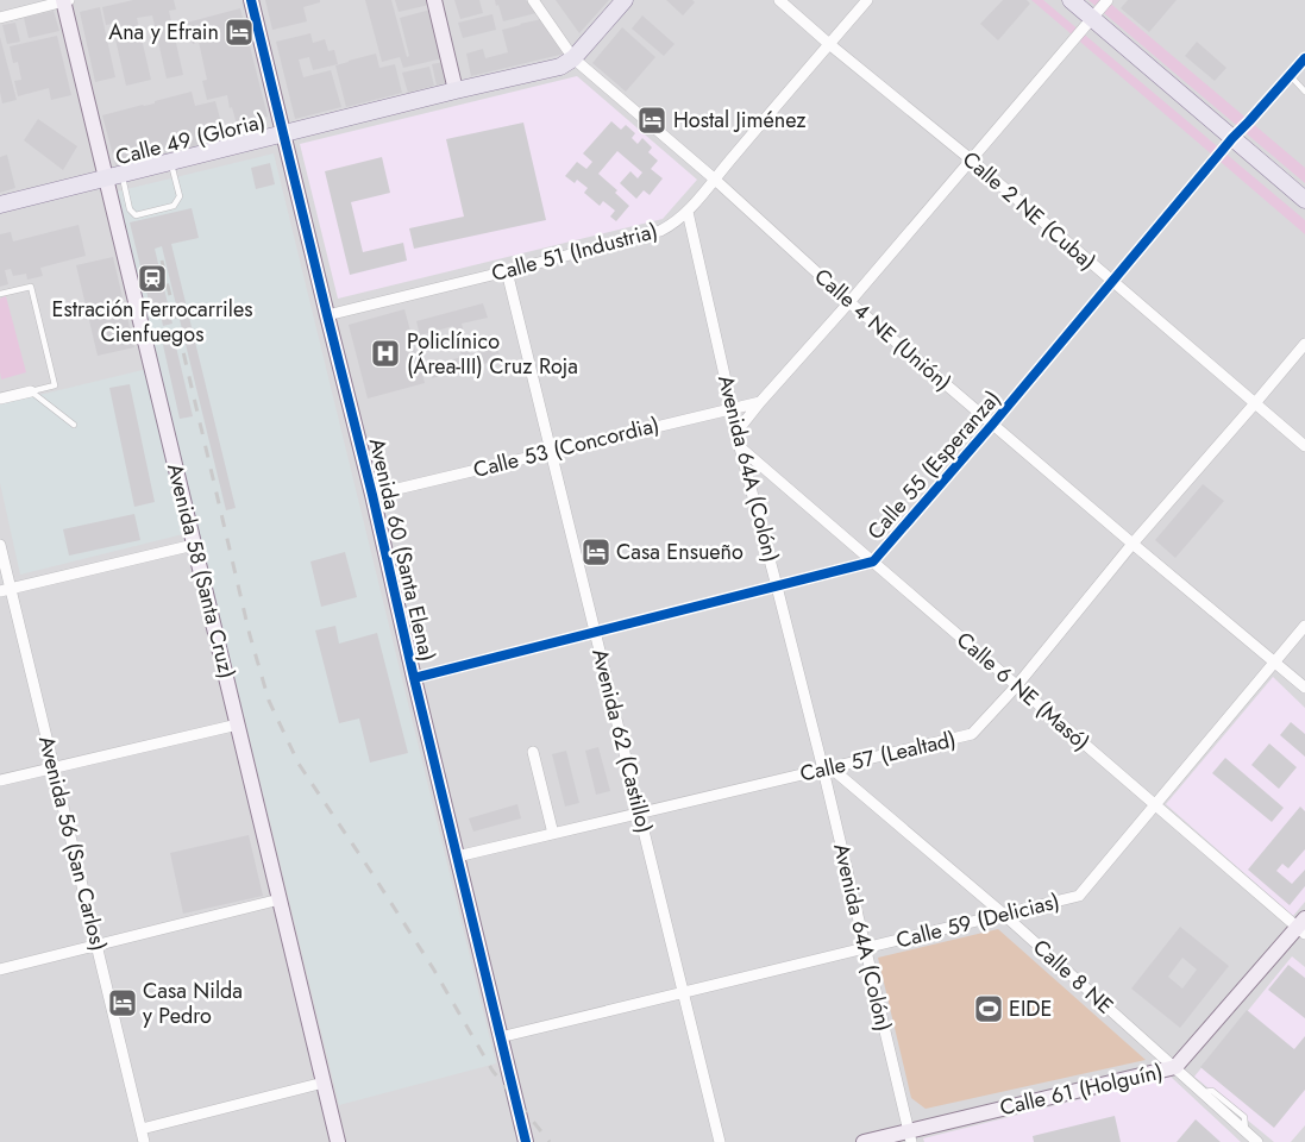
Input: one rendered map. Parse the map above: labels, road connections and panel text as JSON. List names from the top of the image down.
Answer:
{
  "streets": {
    "main road": ["Calle 49 (Gloria)"],
    "street": [
      "Calle 2 NE (Cuba)",
      "Calle 51 (Industria)",
      "Calle 4 NE (Unión)",
      "Calle 53 (Concordia)",
      "Calle 55 (Esperanza)",
      "Avenida 64A (Colón)",
      "Avenida 60 (Santa Elena)",
      "Avenida 58 (Santa Cruz)",
      "Calle 6 NE (Masó)",
      "Avenida 62 (Castillo)",
      "Calle 57 (Lealtad)",
      "Avenida 56 (San Carlos)",
      "Calle 59 (Delicias)",
      "Calle 8 NE",
      "Calle 61 (Holguín)"
    ]
  },
  "crossings": [
    ["Calle 49 (Gloria)", "Calle 4 NE (Unión)"],
    ["Calle 49 (Gloria)", "Avenida 60 (Santa Elena)"],
    ["Calle 49 (Gloria)", "Avenida 58 (Santa Cruz)"],
    ["Calle 2 NE (Cuba)", "Calle 51 (Industria)"],
    ["Calle 2 NE (Cuba)", "Calle 55 (Esperanza)"],
    ["Calle 2 NE (Cuba)", "Calle 57 (Lealtad)"],
    ["Calle 51 (Industria)", "Calle 4 NE (Unión)"],
    ["Calle 51 (Industria)", "Avenida 64A (Colón)"],
    ["Calle 51 (Industria)", "Avenida 60 (Santa Elena)"],
    ["Calle 51 (Industria)", "Avenida 62 (Castillo)"],
    ["Calle 4 NE (Unión)", "Calle 55 (Esperanza)"],
    ["Calle 4 NE (Unión)", "Calle 57 (Lealtad)"],
    ["Calle 4 NE (Unión)", "Calle 59 (Delicias)"],
    ["Calle 53 (Concordia)", "Avenida 64A (Colón)"],
    ["Calle 53 (Concordia)", "Avenida 60 (Santa Elena)"],
    ["Calle 53 (Concordia)", "Avenida 62 (Castillo)"],
    ["Calle 55 (Esperanza)", "Avenida 64A (Colón)"],
    ["Calle 55 (Esperanza)", "Avenida 60 (Santa Elena)"],
    ["Calle 55 (Esperanza)", "Calle 6 NE (Masó)"],
    ["Calle 55 (Esperanza)", "Avenida 62 (Castillo)"],
    ["Avenida 64A (Colón)", "Calle 6 NE (Masó)"],
    ["Avenida 64A (Colón)", "Calle 57 (Lealtad)"],
    ["Avenida 64A (Colón)", "Calle 59 (Delicias)"],
    ["Avenida 64A (Colón)", "Calle 8 NE"],
    ["Avenida 64A (Colón)", "Calle 61 (Holguín)"],
    ["Avenida 60 (Santa Elena)", "Calle 57 (Lealtad)"],
    ["Avenida 60 (Santa Elena)", "Calle 59 (Delicias)"],
    ["Calle 6 NE (Masó)", "Calle 57 (Lealtad)"],
    ["Calle 6 NE (Masó)", "Calle 59 (Delicias)"],
    ["Calle 6 NE (Masó)", "Calle 61 (Holguín)"],
    ["Avenida 62 (Castillo)", "Calle 57 (Lealtad)"],
    ["Avenida 62 (Castillo)", "Calle 59 (Delicias)"],
    ["Calle 57 (Lealtad)", "Calle 8 NE"],
    ["Calle 59 (Delicias)", "Calle 8 NE"],
    ["Calle 8 NE", "Calle 61 (Holguín)"]
  ],
  "places": {
    "hotel": [
      "Ana y Efrain",
      "Hostal Jiménez",
      "Casa Ensueño",
      "Casa Nilda y Pedro"
    ],
    "station": ["Estración Ferrocarriles Cienfuegos"],
    "hospital": ["Policlínico (Área-III) Cruz Roja"],
    "sports": ["EIDE"]
  }
}
